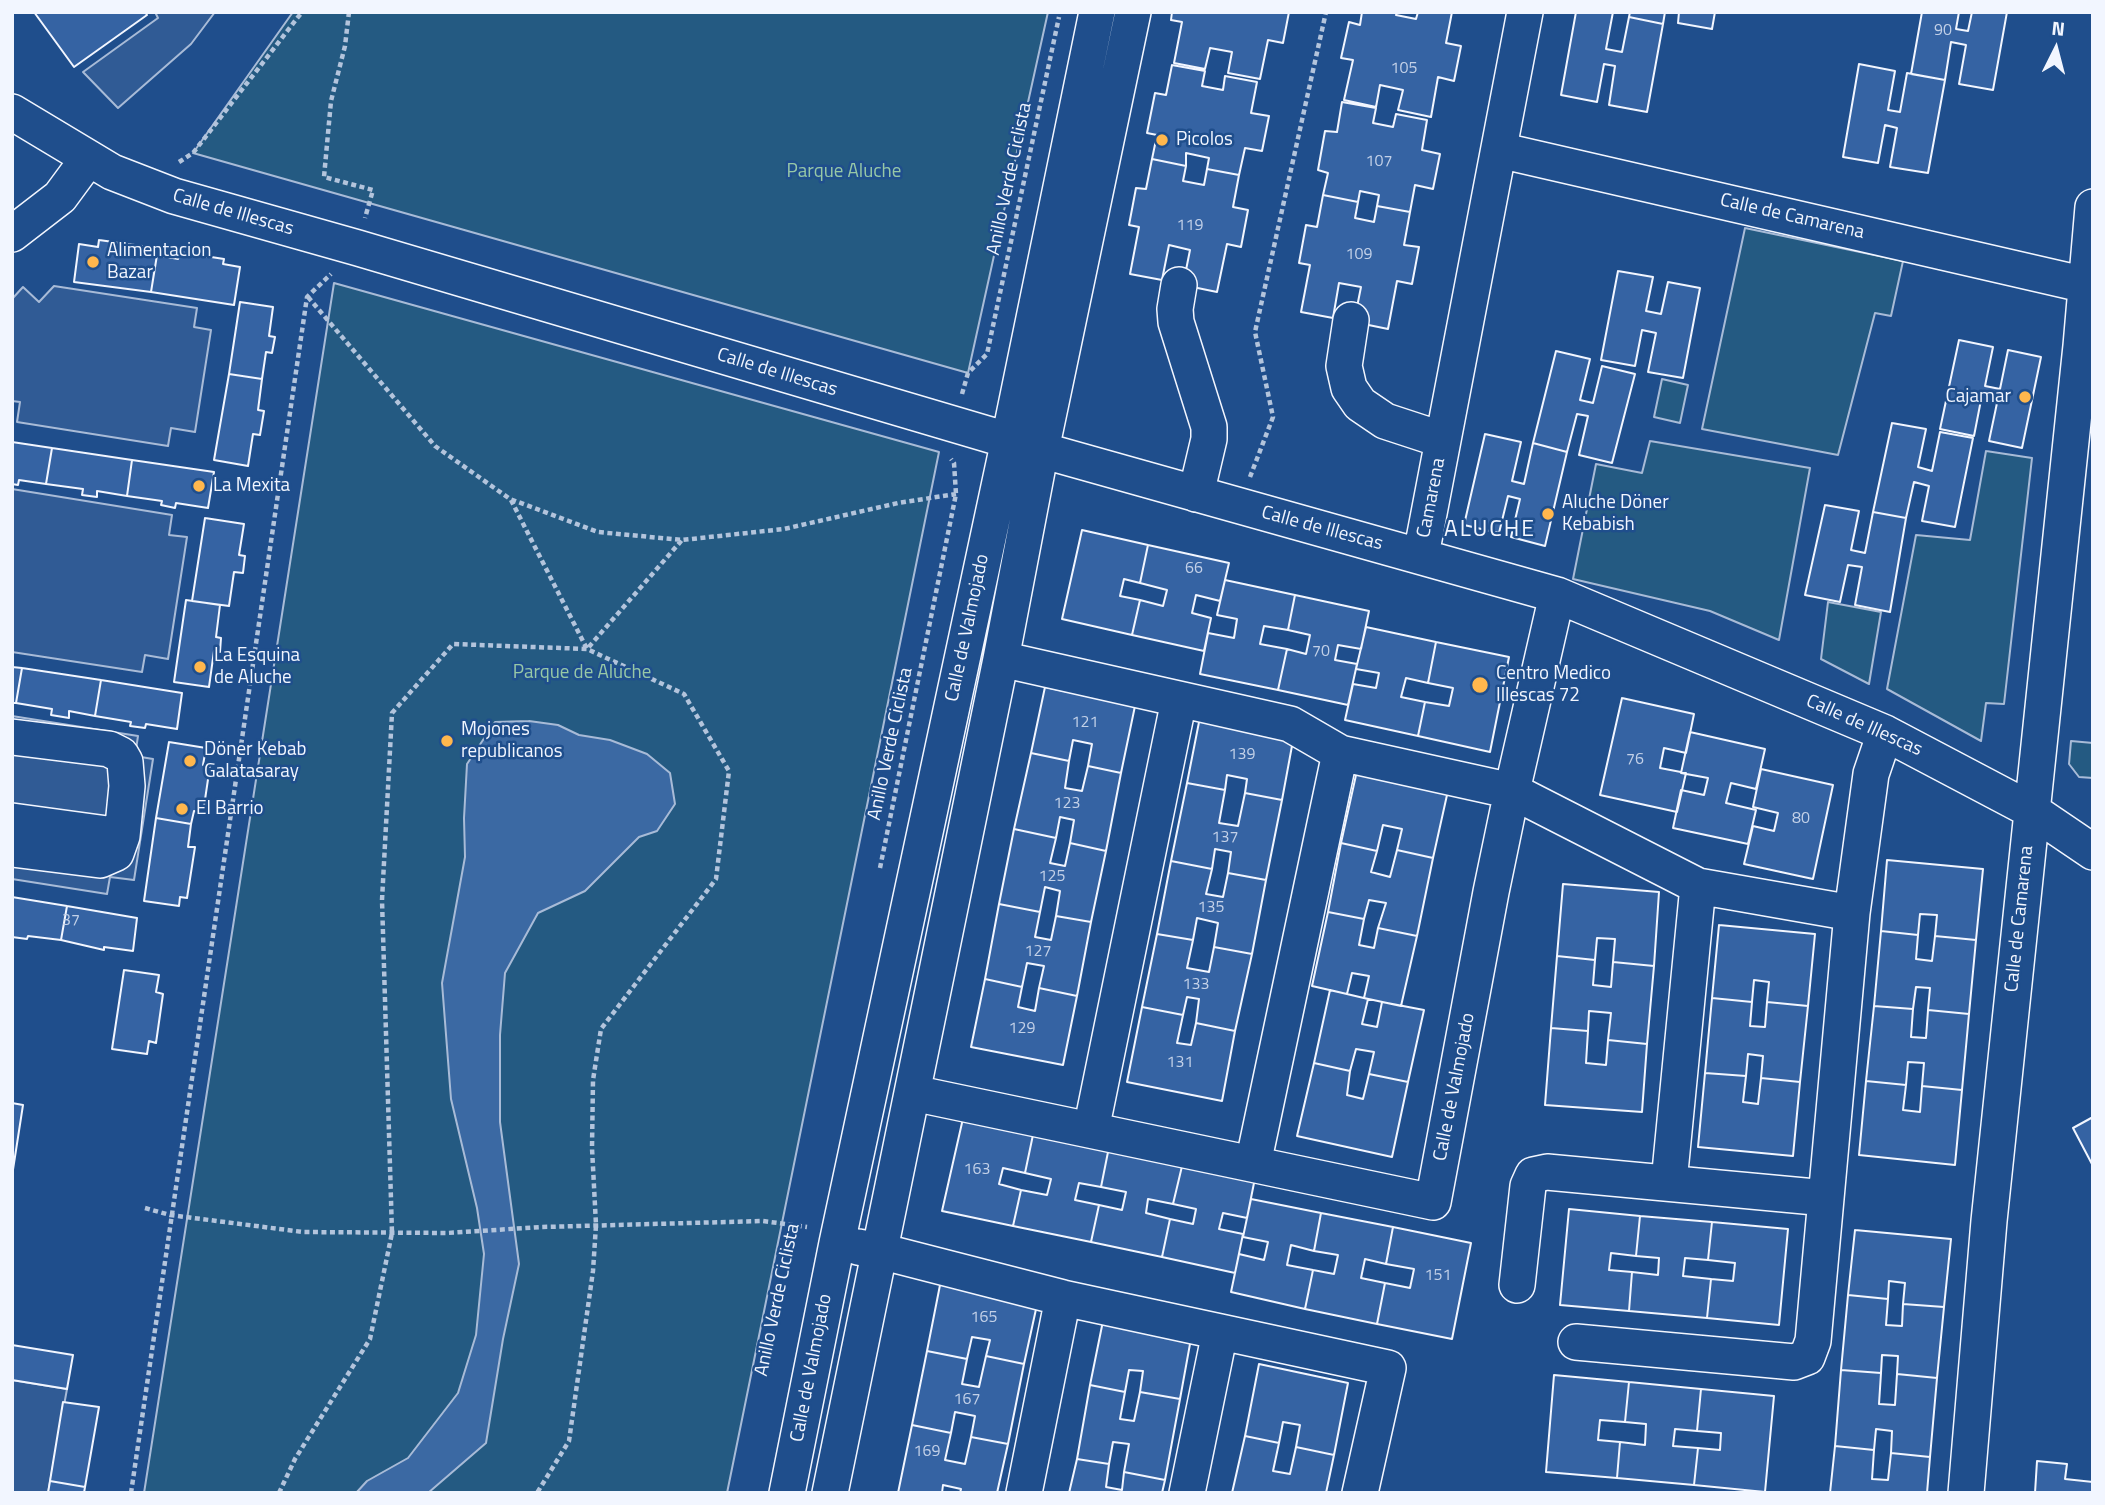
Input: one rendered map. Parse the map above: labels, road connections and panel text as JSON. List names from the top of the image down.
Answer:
{
  "streets": {
    "street": [
      "Calle de Illescas",
      "Calle de Camarena",
      "Camarena",
      "Calle de Valmojado"
    ],
    "path": ["Anillo Verde Ciclista"]
  },
  "crossings": [
    ["Anillo Verde Ciclista", "Calle de Illescas"],
    ["Calle de Illescas", "Calle de Camarena"],
    ["Calle de Illescas", "Camarena"],
    ["Calle de Illescas", "Calle de Valmojado"]
  ],
  "districts": ["ALUCHE"],
  "parks": ["Parque Aluche", "Parque de Aluche"],
  "places": [
    "Picolos",
    "Alimentacion Bazar",
    "Cajamar",
    "La Mexita",
    "Aluche Döner Kebabish",
    "La Esquina de Aluche",
    "Centro Medico Illescas 72",
    "Mojones republicanos",
    "Döner Kebab Galatasaray",
    "El Barrio"
  ],
  "house_numbers": [
    "90",
    "105",
    "107",
    "119",
    "109",
    "66",
    "70",
    "121",
    "139",
    "76",
    "123",
    "80",
    "137",
    "125",
    "135",
    "37",
    "127",
    "133",
    "129",
    "131",
    "163",
    "151",
    "165",
    "167",
    "169"
  ],
  "north": "top"
}
